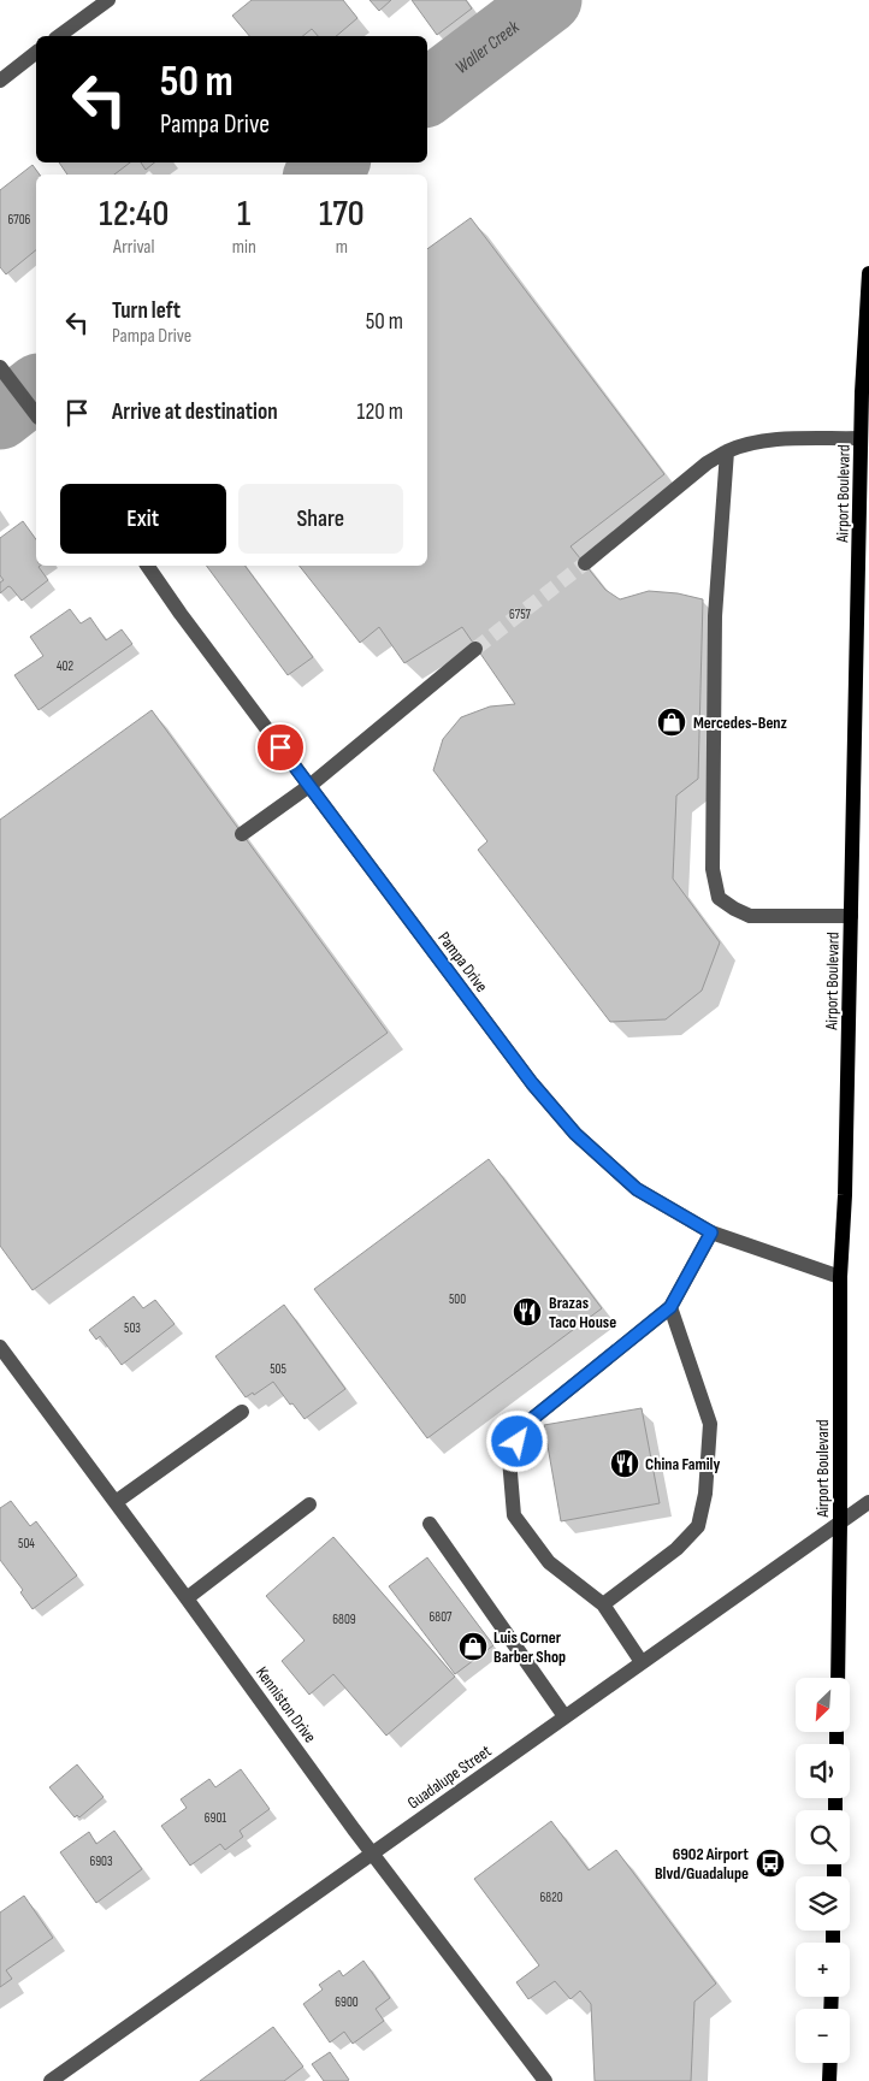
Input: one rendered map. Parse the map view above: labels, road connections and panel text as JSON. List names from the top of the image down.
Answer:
{
  "streets": {
    "main road": ["Airport Boulevard"],
    "street": ["Pampa Drive", "Kenniston Drive", "Guadalupe Street"]
  },
  "crossings": [
    ["Airport Boulevard", "Pampa Drive"],
    ["Airport Boulevard", "Guadalupe Street"],
    ["Kenniston Drive", "Guadalupe Street"]
  ],
  "water": ["Waller Creek"],
  "places": {
    "shop": ["Mercedes-Benz", "Luis Corner Barber Shop"],
    "restaurant": ["Brazas Taco House", "China Family"],
    "bus stop": ["6902 Airport Blvd/Guadalupe"]
  },
  "house_numbers": [
    "6706",
    "6757",
    "402",
    "500",
    "503",
    "505",
    "504",
    "6807",
    "6809",
    "6901",
    "6903",
    "6820",
    "6900"
  ],
  "north": "bottom left",
  "page": {
    "turn": ["50 m", "Pampa Drive"],
    "eta": [
      "12:40",
      "Arrival",
      "1",
      "min",
      "170",
      "m"
    ],
    "list": [
      {
        "name": "Turn left",
        "note": "Pampa Drive",
        "value": "50 m"
      },
      {
        "name": "Arrive at destination",
        "value": "120 m"
      }
    ],
    "buttons": ["Exit", "Share"],
    "map_buttons": ["+", "−"]
  }
}
